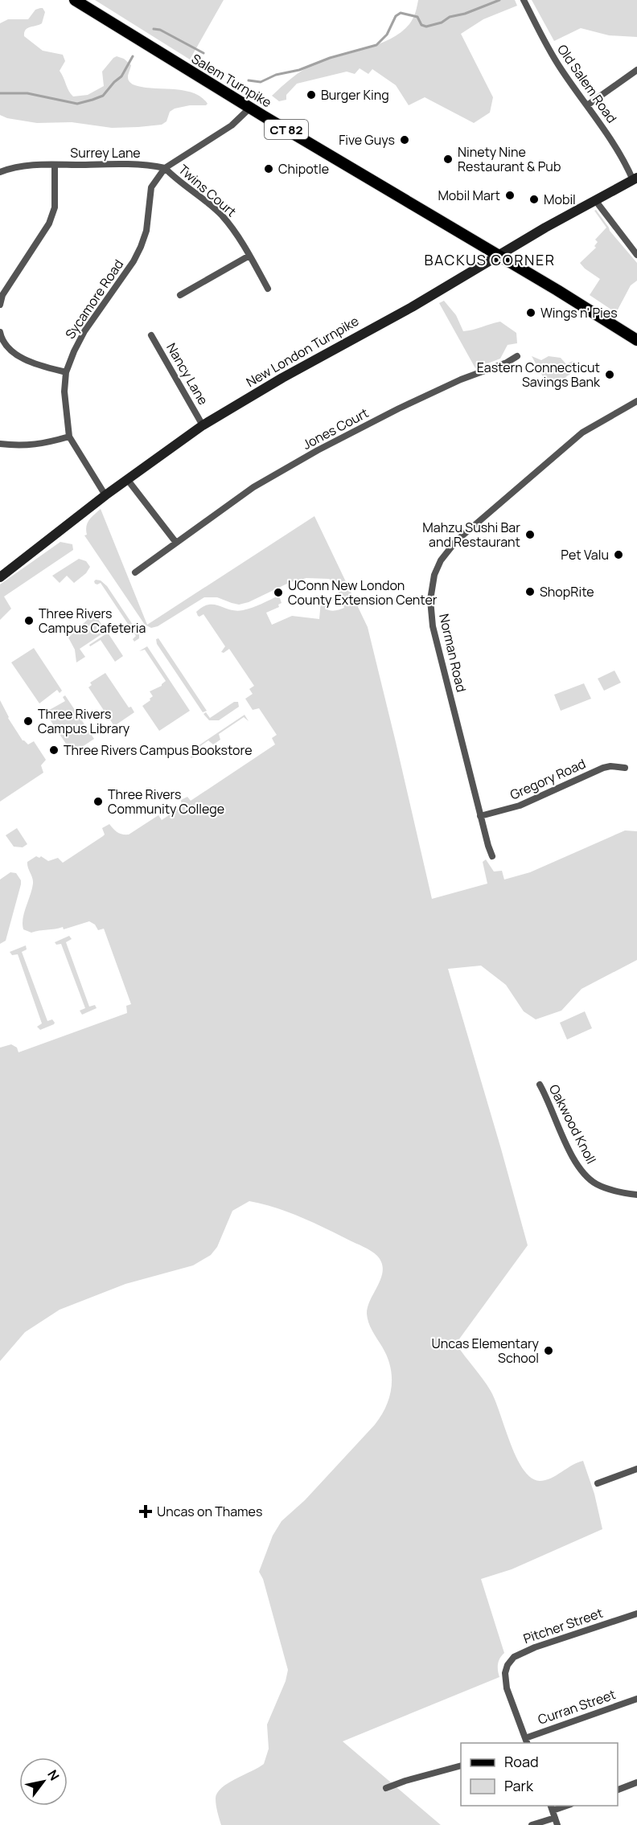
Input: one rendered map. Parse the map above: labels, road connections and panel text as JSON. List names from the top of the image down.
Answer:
{
  "streets": {
    "main road": ["Salem Turnpike", "CT 82", "New London Turnpike"],
    "street": [
      "Old Salem Road",
      "Surrey Lane",
      "Twins Court",
      "Sycamore Road",
      "Nancy Lane",
      "Jones Court",
      "Norman Road",
      "Gregory Road",
      "Oakwood Knoll",
      "Pitcher Street",
      "Curran Street"
    ]
  },
  "crossings": [
    ["Salem Turnpike", "CT 82"],
    ["Salem Turnpike", "New London Turnpike"],
    ["Old Salem Road", "New London Turnpike"],
    ["CT 82", "New London Turnpike"],
    ["Surrey Lane", "Twins Court"],
    ["Surrey Lane", "Sycamore Road"],
    ["Twins Court", "Sycamore Road"],
    ["Sycamore Road", "New London Turnpike"],
    ["New London Turnpike", "Nancy Lane"],
    ["Norman Road", "Gregory Road"],
    ["Pitcher Street", "Curran Street"]
  ],
  "districts": ["BACKUS CORNER"],
  "places": {
    "other": [
      "Burger King",
      "Five Guys",
      "Ninety Nine Restaurant & Pub",
      "Chipotle",
      "Mobil Mart",
      "Mobil",
      "Wings n' Pies",
      "Eastern Connecticut Savings Bank",
      "Mahzu Sushi Bar and Restaurant",
      "Pet Valu",
      "ShopRite",
      "UConn New London County Extension Center",
      "Three Rivers Campus Cafeteria",
      "Three Rivers Campus Library",
      "Three Rivers Campus Bookstore",
      "Three Rivers Community College",
      "Uncas Elementary School"
    ],
    "health": ["Uncas on Thames"]
  },
  "legend": ["Road", "Park"],
  "north": "top right"
}
